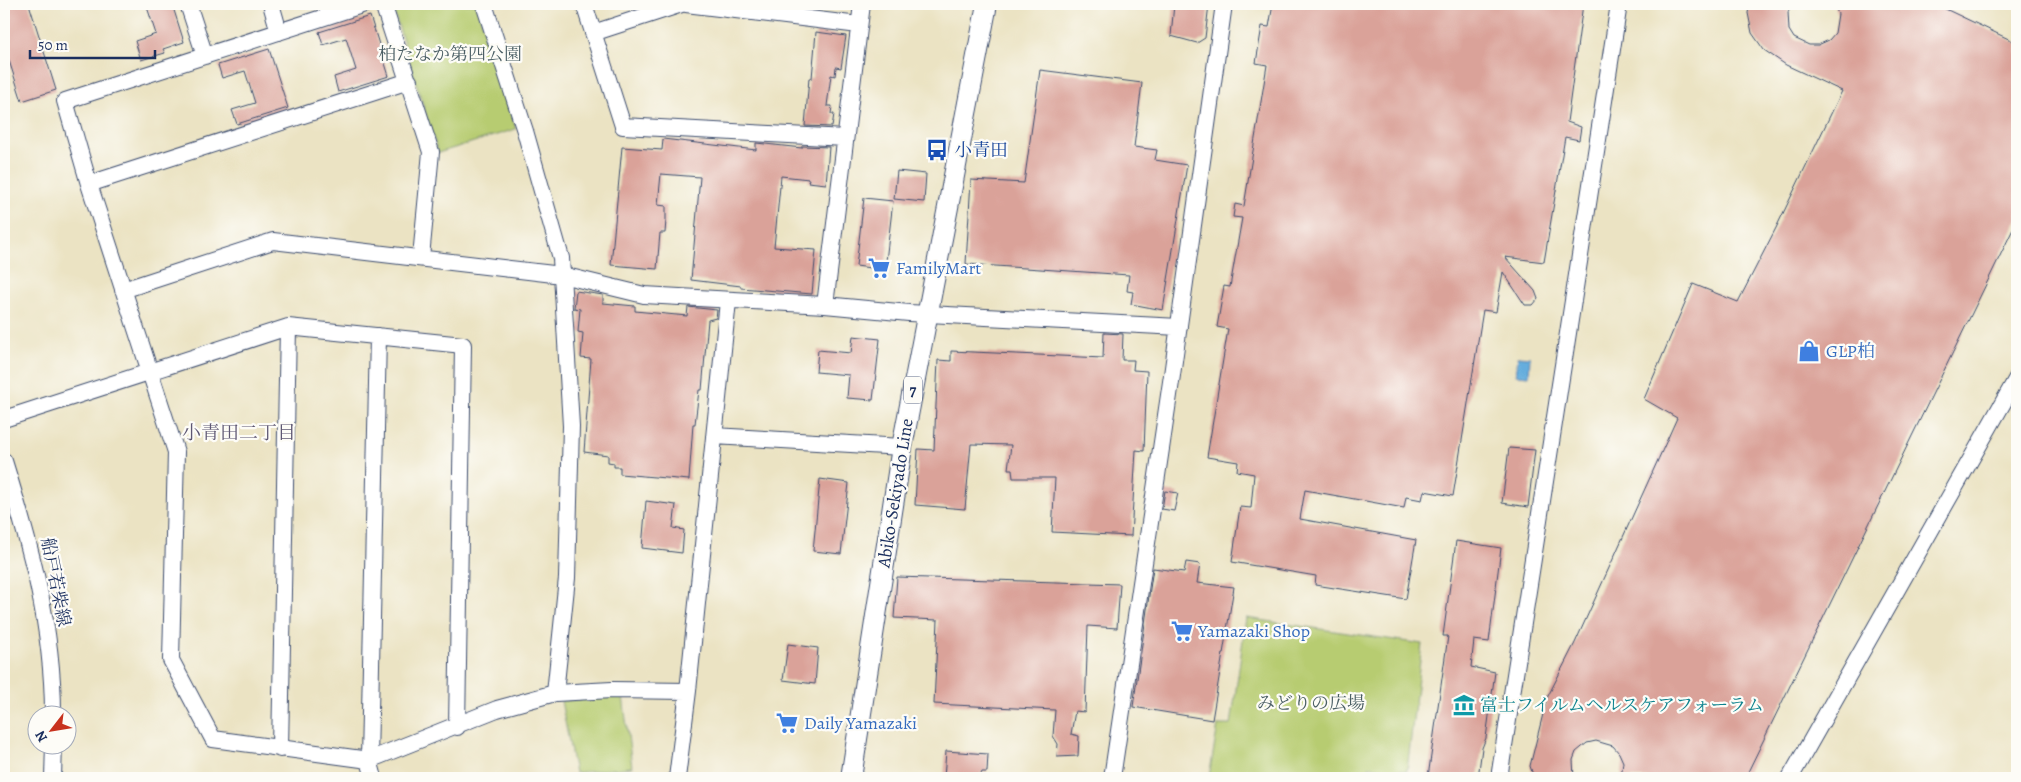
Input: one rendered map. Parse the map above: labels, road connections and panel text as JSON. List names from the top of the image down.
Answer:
{
  "streets": {
    "main road": ["7", "Abiko-Sekiyado Line"],
    "street": ["船戸若柴線"]
  },
  "districts": ["小青田二丁目"],
  "parks": ["柏たなか第四公園", "みどりの広場"],
  "places": {
    "bus stop": ["小青田"],
    "supermarket": ["FamilyMart", "Yamazaki Shop", "Daily Yamazaki"],
    "shop": ["GLP柏"],
    "museum": ["富士フイルムヘルスケアフォーラム"]
  },
  "scale_bar": "50 m",
  "north": "bottom left"
}
